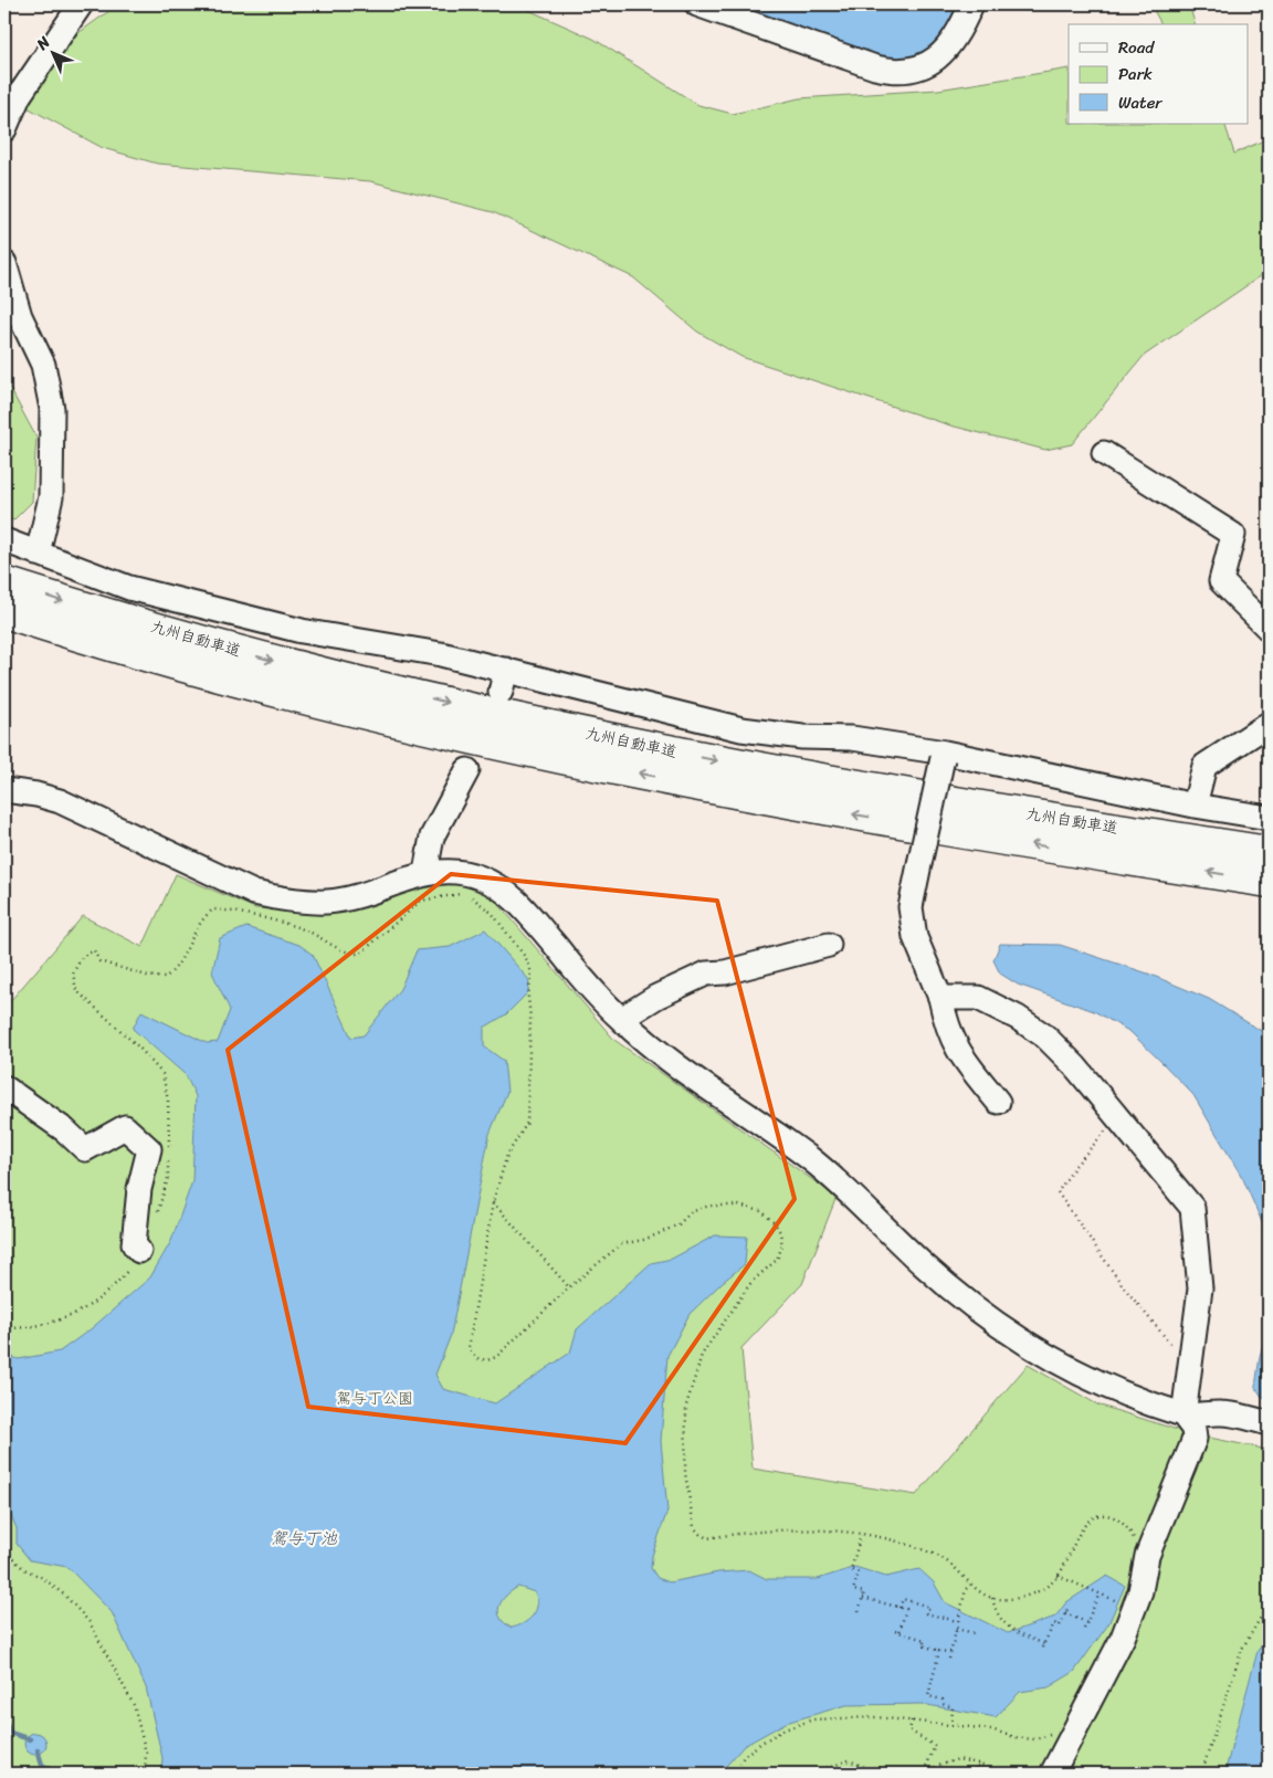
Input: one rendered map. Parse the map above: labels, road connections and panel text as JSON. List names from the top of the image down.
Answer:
{
  "streets": {
    "highway": ["九州自動車道"]
  },
  "water": ["駕与丁池"],
  "parks": ["駕与丁公園"],
  "legend": ["Road", "Park", "Water"],
  "north": "top left"
}
